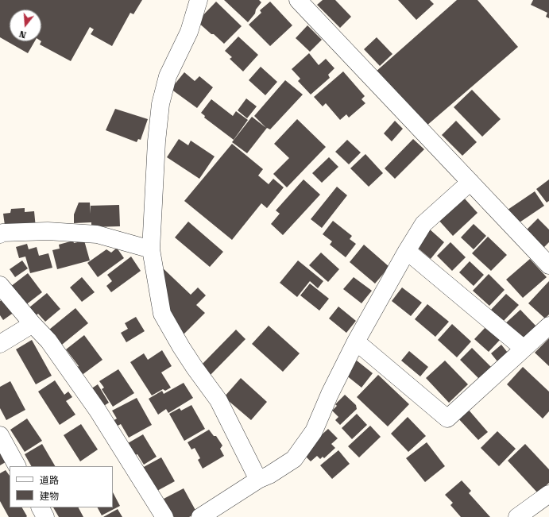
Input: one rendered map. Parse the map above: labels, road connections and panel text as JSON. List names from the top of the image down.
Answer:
{
  "legend": ["道路", "建物"],
  "north": "bottom"
}
